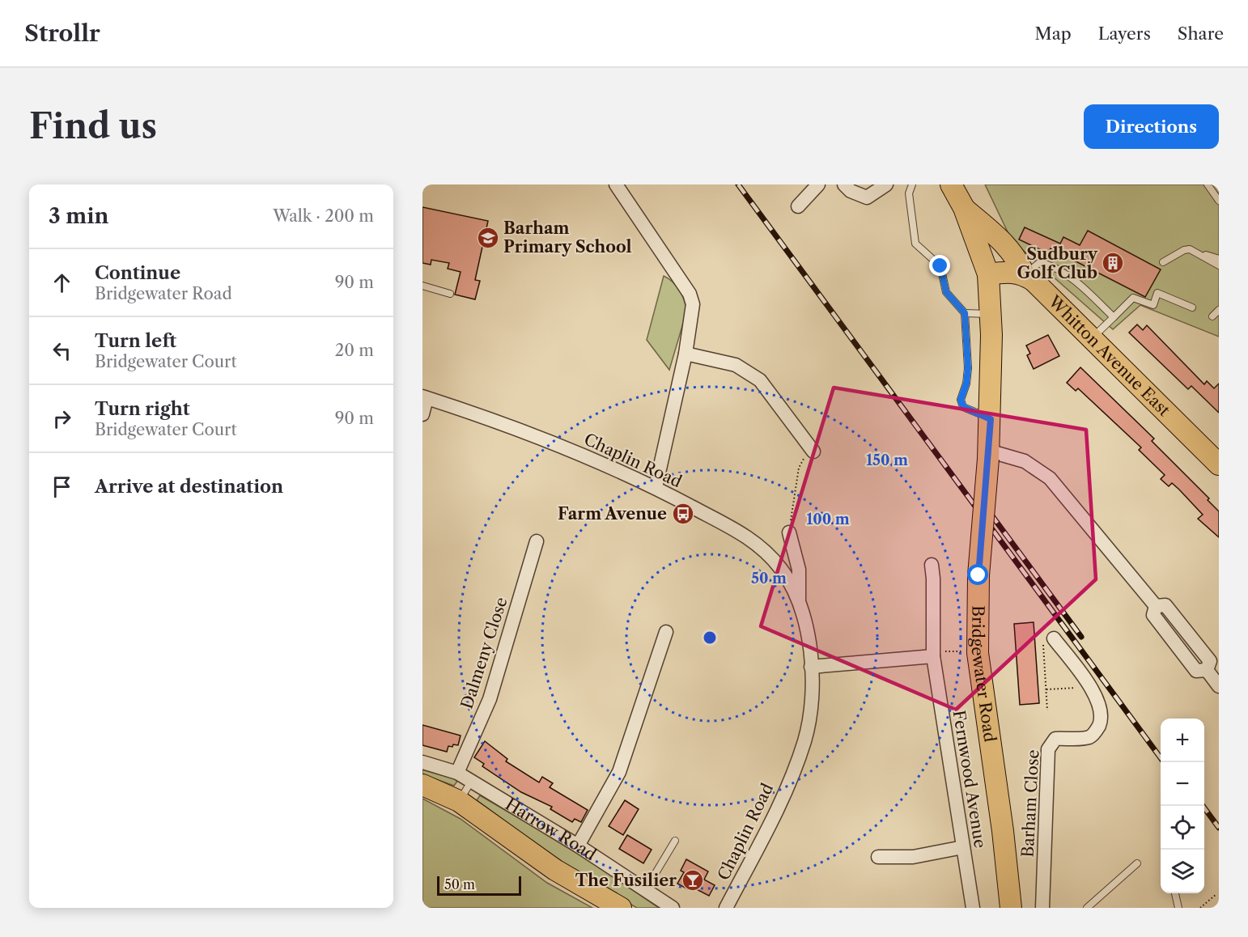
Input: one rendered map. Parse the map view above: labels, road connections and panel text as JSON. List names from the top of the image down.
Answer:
{
  "streets": {
    "main road": ["Whitton Avenue East", "Bridgewater Road", "Harrow Road"],
    "street": [
      "Chaplin Road",
      "Dalmeny Close",
      "Fernwood Avenue",
      "Barham Close"
    ]
  },
  "crossings": [
    ["Whitton Avenue East", "Bridgewater Road"],
    ["Dalmeny Close", "Harrow Road"]
  ],
  "places": {
    "school or university": ["Barham Primary School"],
    "building": ["Sudbury Golf Club"],
    "bus stop": ["Farm Avenue"],
    "bar": ["The Fusilier"]
  },
  "scale_bar": "50 m",
  "page": {
    "header": "Strollr",
    "nav": ["Map", "Layers", "Share"],
    "buttons": "Directions",
    "title": "Find us",
    "heading": ["3 min", "Walk · 200 m"],
    "list": [
      ["Continue", "Bridgewater Road", "90 m"],
      ["Turn left", "Bridgewater Court", "20 m"],
      ["Turn right", "Bridgewater Court", "90 m"],
      "Arrive at destination"
    ],
    "map_buttons": ["+", "−"],
    "scale": "50 m"
  },
  "rings": ["150 m", "100 m", "50 m"]
}
